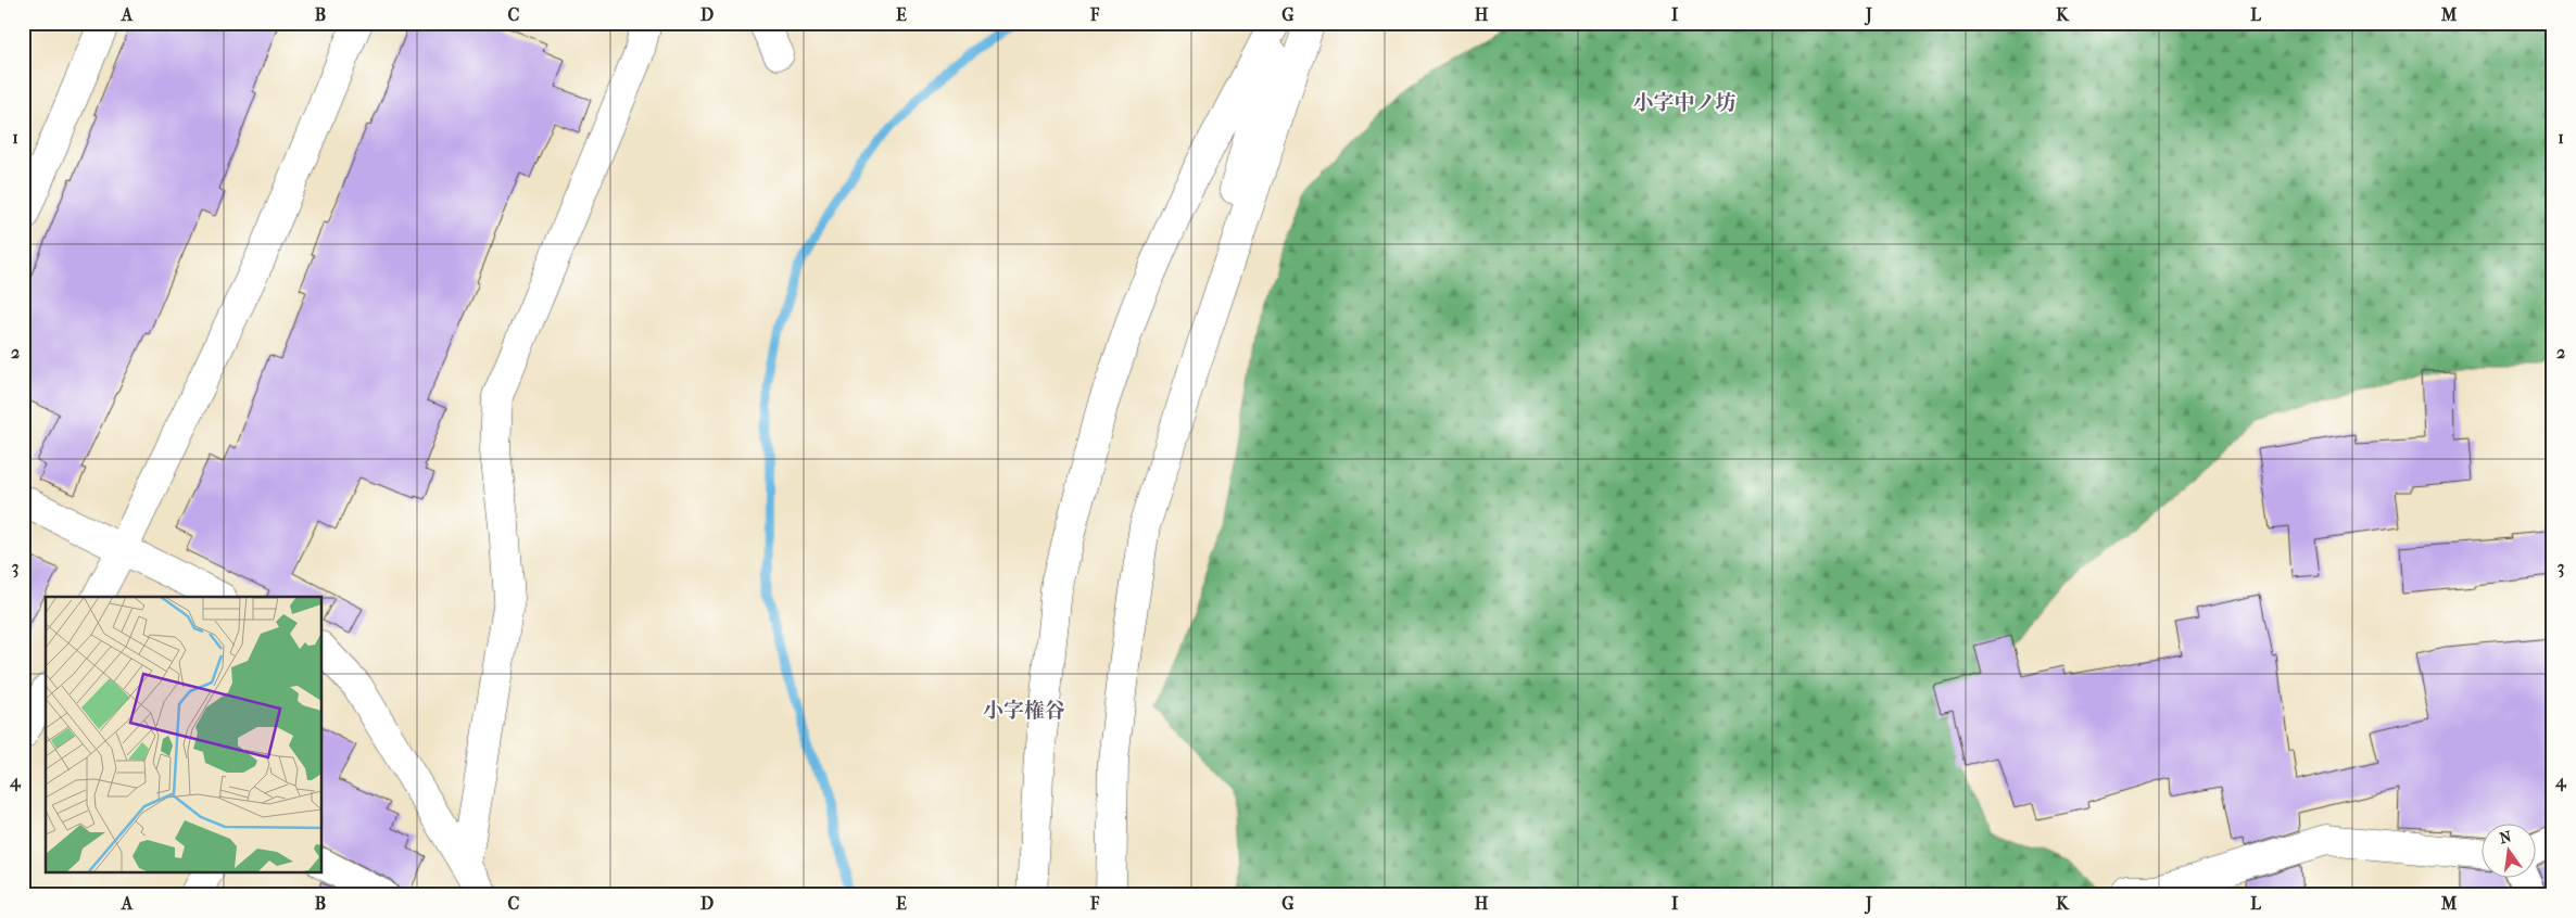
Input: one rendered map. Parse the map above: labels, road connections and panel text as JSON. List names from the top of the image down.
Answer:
{
  "districts": ["小字中ノ坊", "小字権谷"],
  "north": "top",
  "grid": {
    "columns": [
      "A",
      "B",
      "C",
      "D",
      "E",
      "F",
      "G",
      "H",
      "I",
      "J",
      "K",
      "L",
      "M"
    ],
    "rows": [
      "1",
      "2",
      "3",
      "4"
    ]
  }
}
